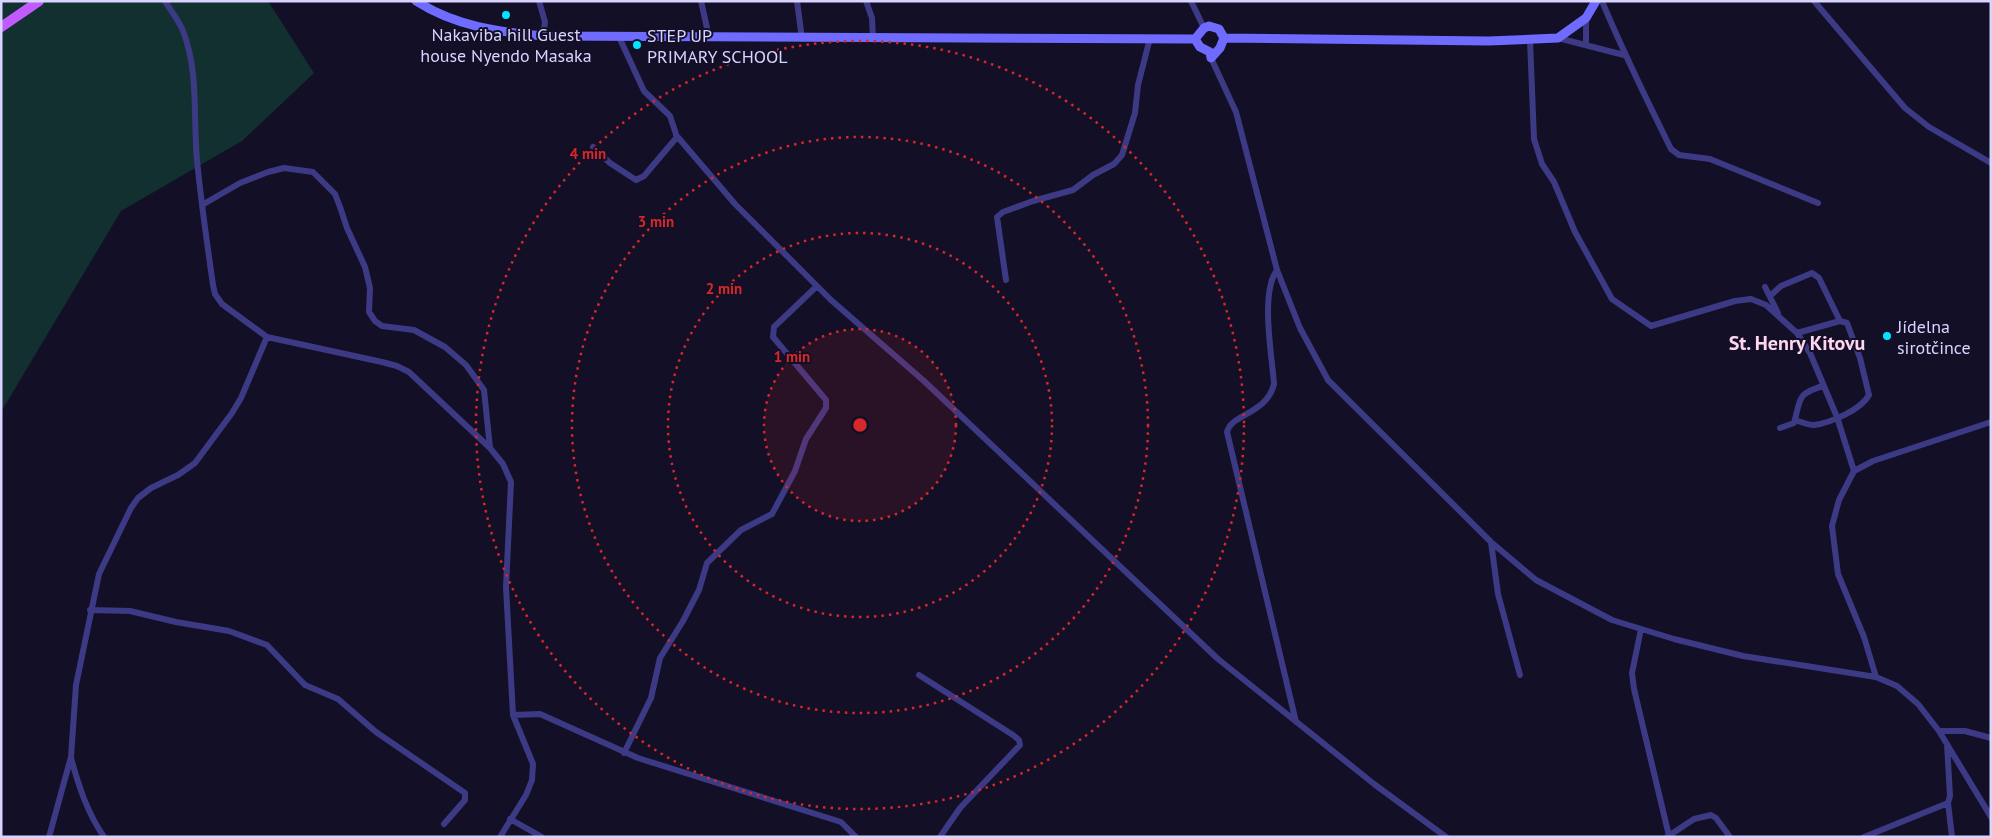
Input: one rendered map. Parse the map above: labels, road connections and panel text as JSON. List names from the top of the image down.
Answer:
{
  "districts": ["St. Henry Kitovu"],
  "places": ["Nakaviba hill Guest house Nyendo Masaka", "STEP UP PRIMARY SCHOOL", "Jídelna sirotčince"],
  "rings": [
    "4 min",
    "3 min",
    "2 min",
    "1 min"
  ]
}
